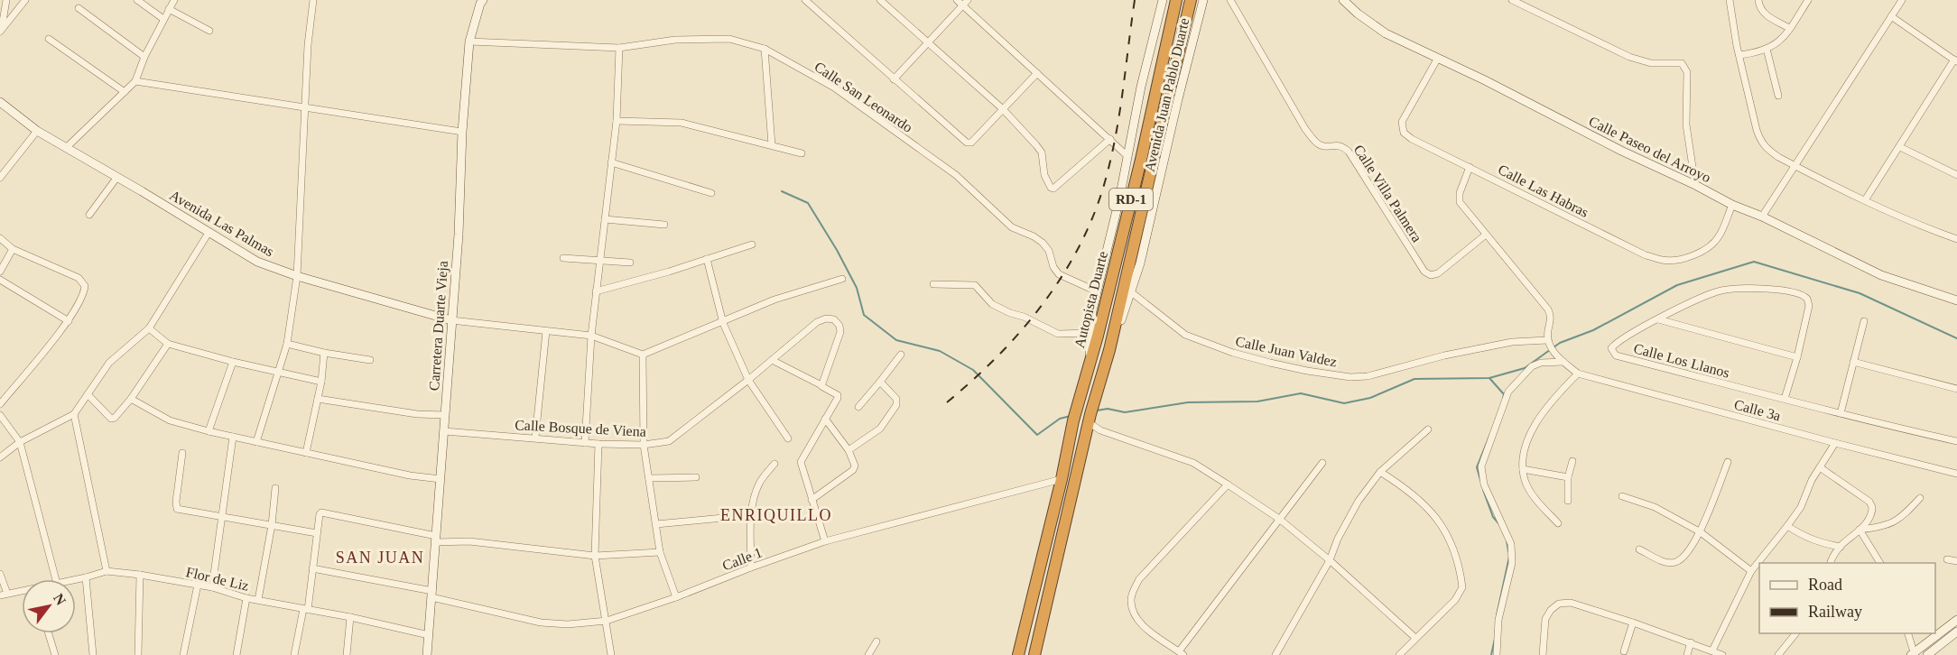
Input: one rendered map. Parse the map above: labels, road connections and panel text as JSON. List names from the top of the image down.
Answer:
{
  "streets": {
    "highway": ["RD-1", "Autopista Duarte"],
    "main road": [
      "Avenida Juan Pablo Duarte",
      "Calle Paseo del Arroyo",
      "Avenida Las Palmas",
      "Carretera Duarte Vieja"
    ],
    "street": [
      "Calle San Leonardo",
      "Calle Las Habras",
      "Calle Villa Palmera",
      "Calle Juan Valdez",
      "Calle Los Llanos",
      "Calle 3a",
      "Calle Bosque de Viena",
      "Calle 1",
      "Flor de Liz"
    ]
  },
  "crossings": [
    ["Avenida Juan Pablo Duarte", "RD-1"],
    ["Avenida Juan Pablo Duarte", "Autopista Duarte"],
    ["Avenida Juan Pablo Duarte", "Calle Juan Valdez"],
    ["Calle San Leonardo", "Autopista Duarte"],
    ["Calle San Leonardo", "Carretera Duarte Vieja"],
    ["Calle Paseo del Arroyo", "Calle Las Habras"],
    ["RD-1", "Autopista Duarte"],
    ["RD-1", "Calle 1"],
    ["Avenida Las Palmas", "Carretera Duarte Vieja"],
    ["Carretera Duarte Vieja", "Calle Bosque de Viena"],
    ["Carretera Duarte Vieja", "Calle 1"],
    ["Carretera Duarte Vieja", "Flor de Liz"],
    ["Calle Juan Valdez", "Calle 3a"]
  ],
  "districts": ["ENRIQUILLO", "SAN JUAN"],
  "legend": ["Road", "Railway"],
  "north": "top right"
}
